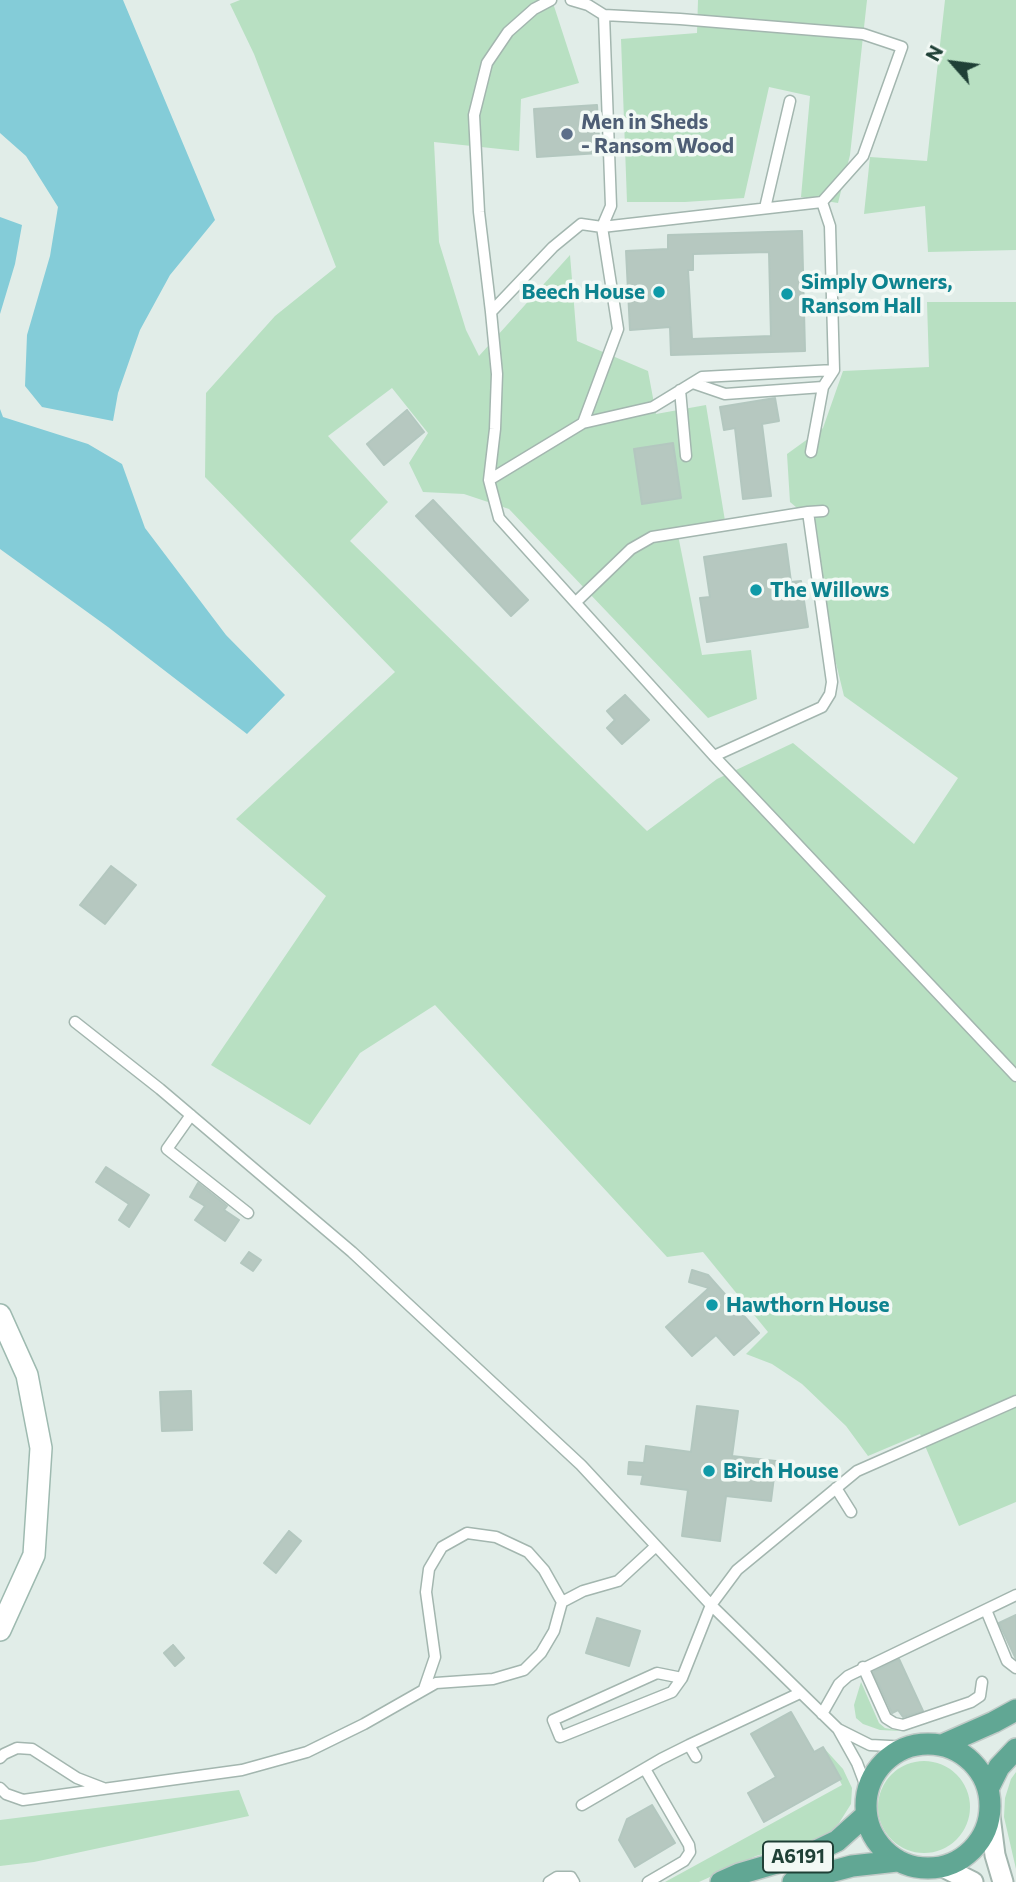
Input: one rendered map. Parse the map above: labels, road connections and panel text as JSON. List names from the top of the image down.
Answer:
{
  "streets": {
    "main road": ["A6191"]
  },
  "places": [
    "Men in Sheds - Ransom Wood",
    "Beech House",
    "Simply Owners, Ransom Hall",
    "The Willows",
    "Hawthorn House",
    "Birch House"
  ],
  "north": "top left"
}
